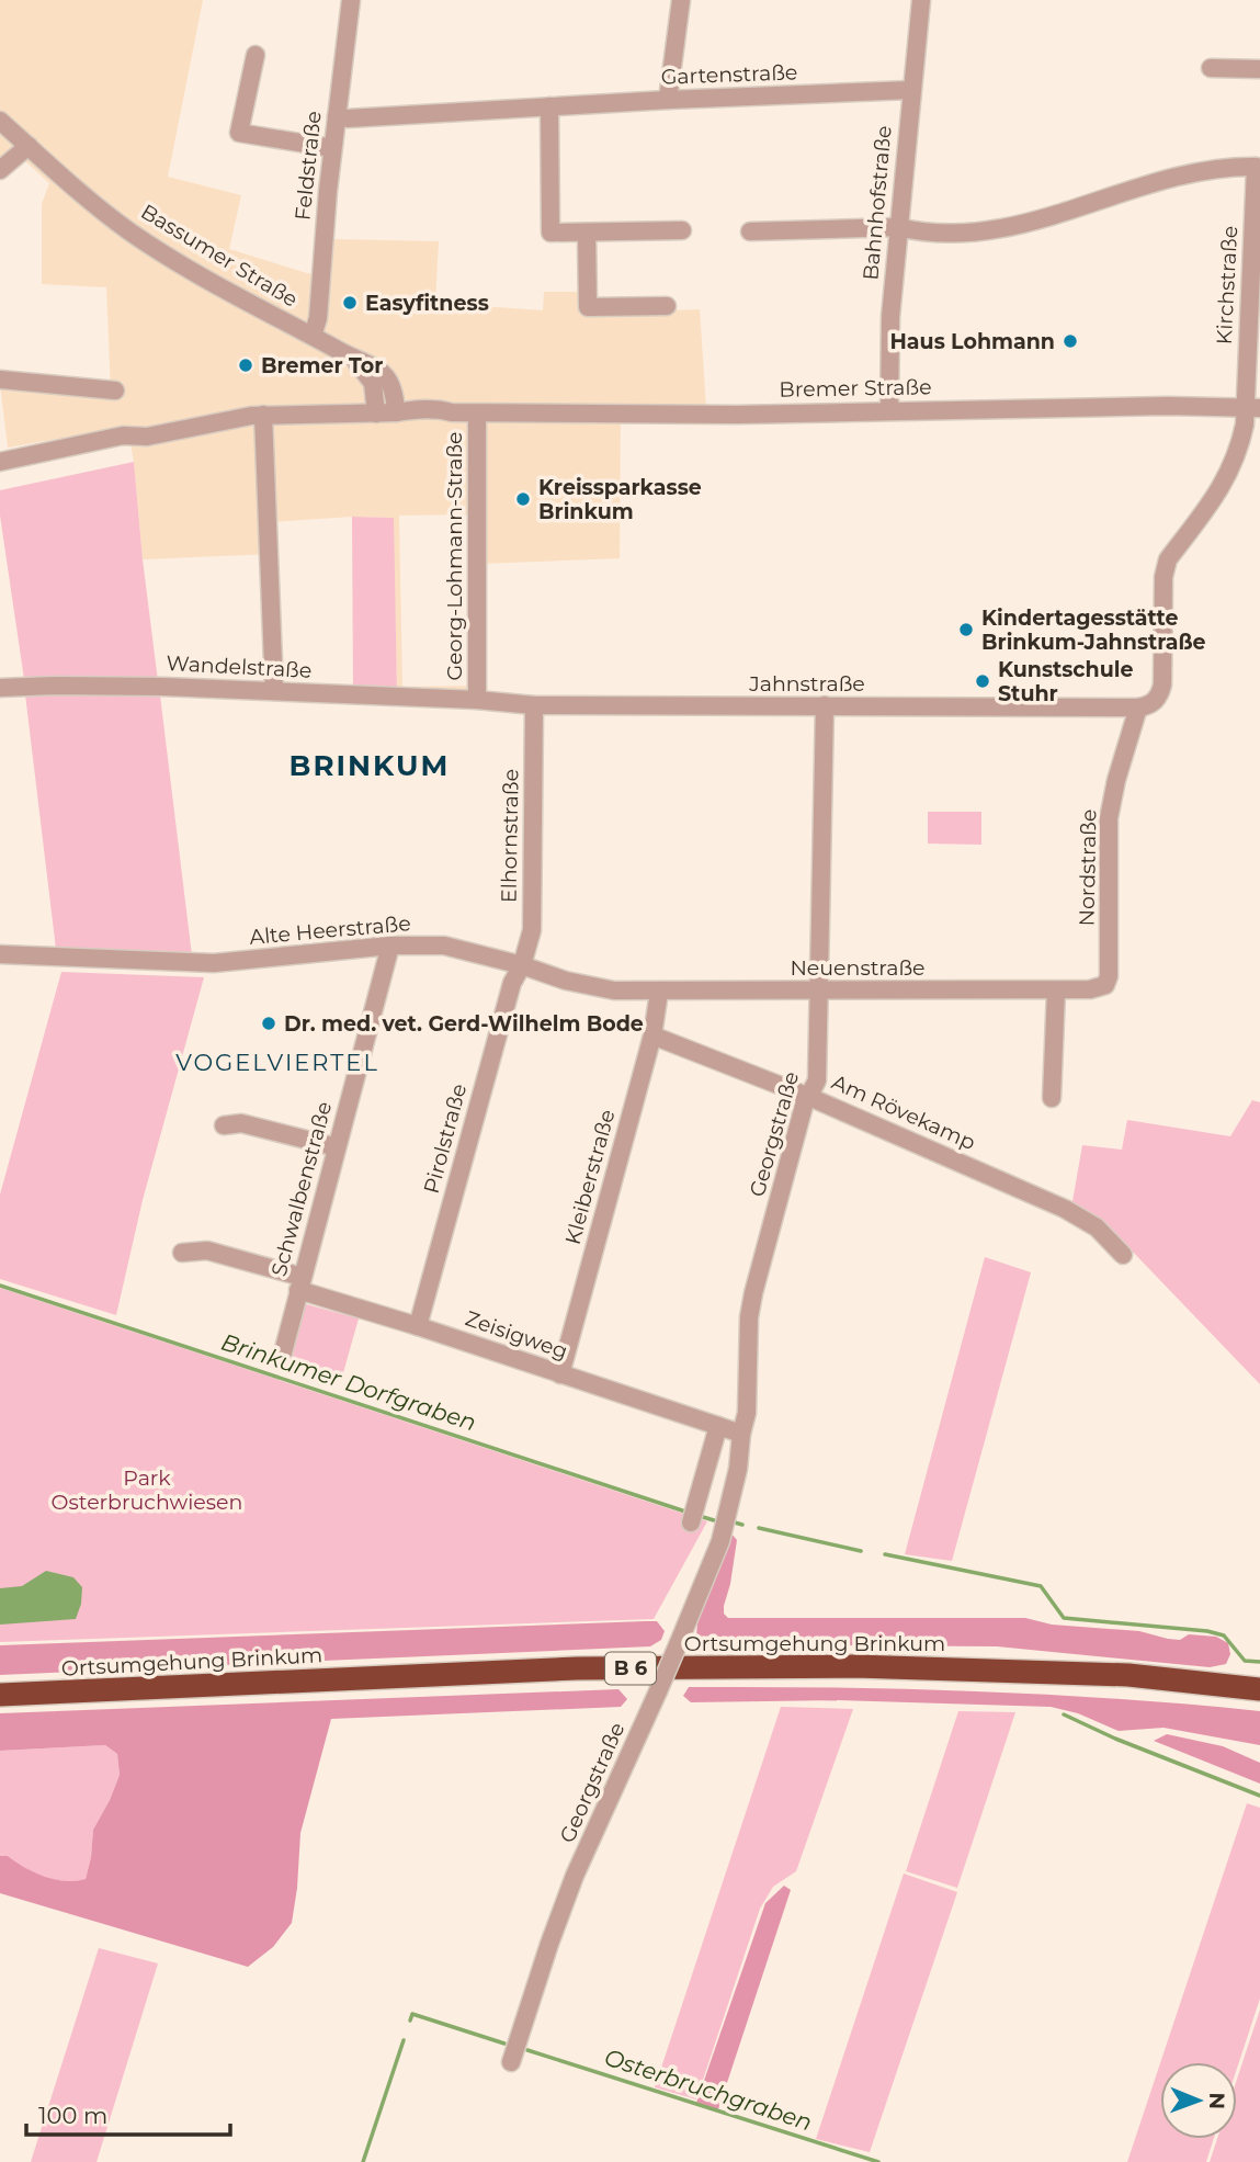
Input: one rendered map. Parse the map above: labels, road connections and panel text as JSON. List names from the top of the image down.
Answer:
{
  "streets": {
    "highway": ["Ortsumgehung Brinkum", "B 6"],
    "street": [
      "Gartenstraße",
      "Feldstraße",
      "Bahnhofstraße",
      "Bassumer Straße",
      "Kirchstraße",
      "Bremer Straße",
      "Georg-Lohmann-Straße",
      "Wandelstraße",
      "Jahnstraße",
      "Elhornstraße",
      "Nordstraße",
      "Alte Heerstraße",
      "Neuenstraße",
      "Am Rövekamp",
      "Georgstraße",
      "Pirolstraße",
      "Kleiberstraße",
      "Schwalbenstraße",
      "Zeisigweg"
    ]
  },
  "crossings": [
    ["Gartenstraße", "Feldstraße"],
    ["Gartenstraße", "Bahnhofstraße"],
    ["Feldstraße", "Bassumer Straße"],
    ["Bahnhofstraße", "Bremer Straße"],
    ["Bassumer Straße", "Bremer Straße"],
    ["Kirchstraße", "Bremer Straße"],
    ["Kirchstraße", "Nordstraße"],
    ["Bremer Straße", "Georg-Lohmann-Straße"],
    ["Bremer Straße", "Nordstraße"],
    ["Georg-Lohmann-Straße", "Wandelstraße"],
    ["Georg-Lohmann-Straße", "Jahnstraße"],
    ["Wandelstraße", "Jahnstraße"],
    ["Jahnstraße", "Elhornstraße"],
    ["Jahnstraße", "Nordstraße"],
    ["Jahnstraße", "Georgstraße"],
    ["Elhornstraße", "Alte Heerstraße"],
    ["Elhornstraße", "Pirolstraße"],
    ["Nordstraße", "Neuenstraße"],
    ["Alte Heerstraße", "Neuenstraße"],
    ["Alte Heerstraße", "Pirolstraße"],
    ["Alte Heerstraße", "Kleiberstraße"],
    ["Alte Heerstraße", "Schwalbenstraße"],
    ["Neuenstraße", "Georgstraße"],
    ["Neuenstraße", "Kleiberstraße"],
    ["Am Rövekamp", "Georgstraße"],
    ["Am Rövekamp", "Kleiberstraße"],
    ["Pirolstraße", "Zeisigweg"],
    ["Kleiberstraße", "Zeisigweg"],
    ["Schwalbenstraße", "Zeisigweg"]
  ],
  "districts": ["BRINKUM", "VOGELVIERTEL"],
  "water": ["Brinkumer Dorfgraben", "Osterbruchgraben"],
  "parks": ["Park Osterbruchwiesen"],
  "places": [
    "Easyfitness",
    "Haus Lohmann",
    "Bremer Tor",
    "Kreissparkasse Brinkum",
    "Kindertagesstätte Brinkum-Jahnstraße",
    "Kunstschule Stuhr",
    "Dr. med. vet. Gerd-Wilhelm Bode"
  ],
  "scale_bar": "100 m",
  "north": "right"
}
